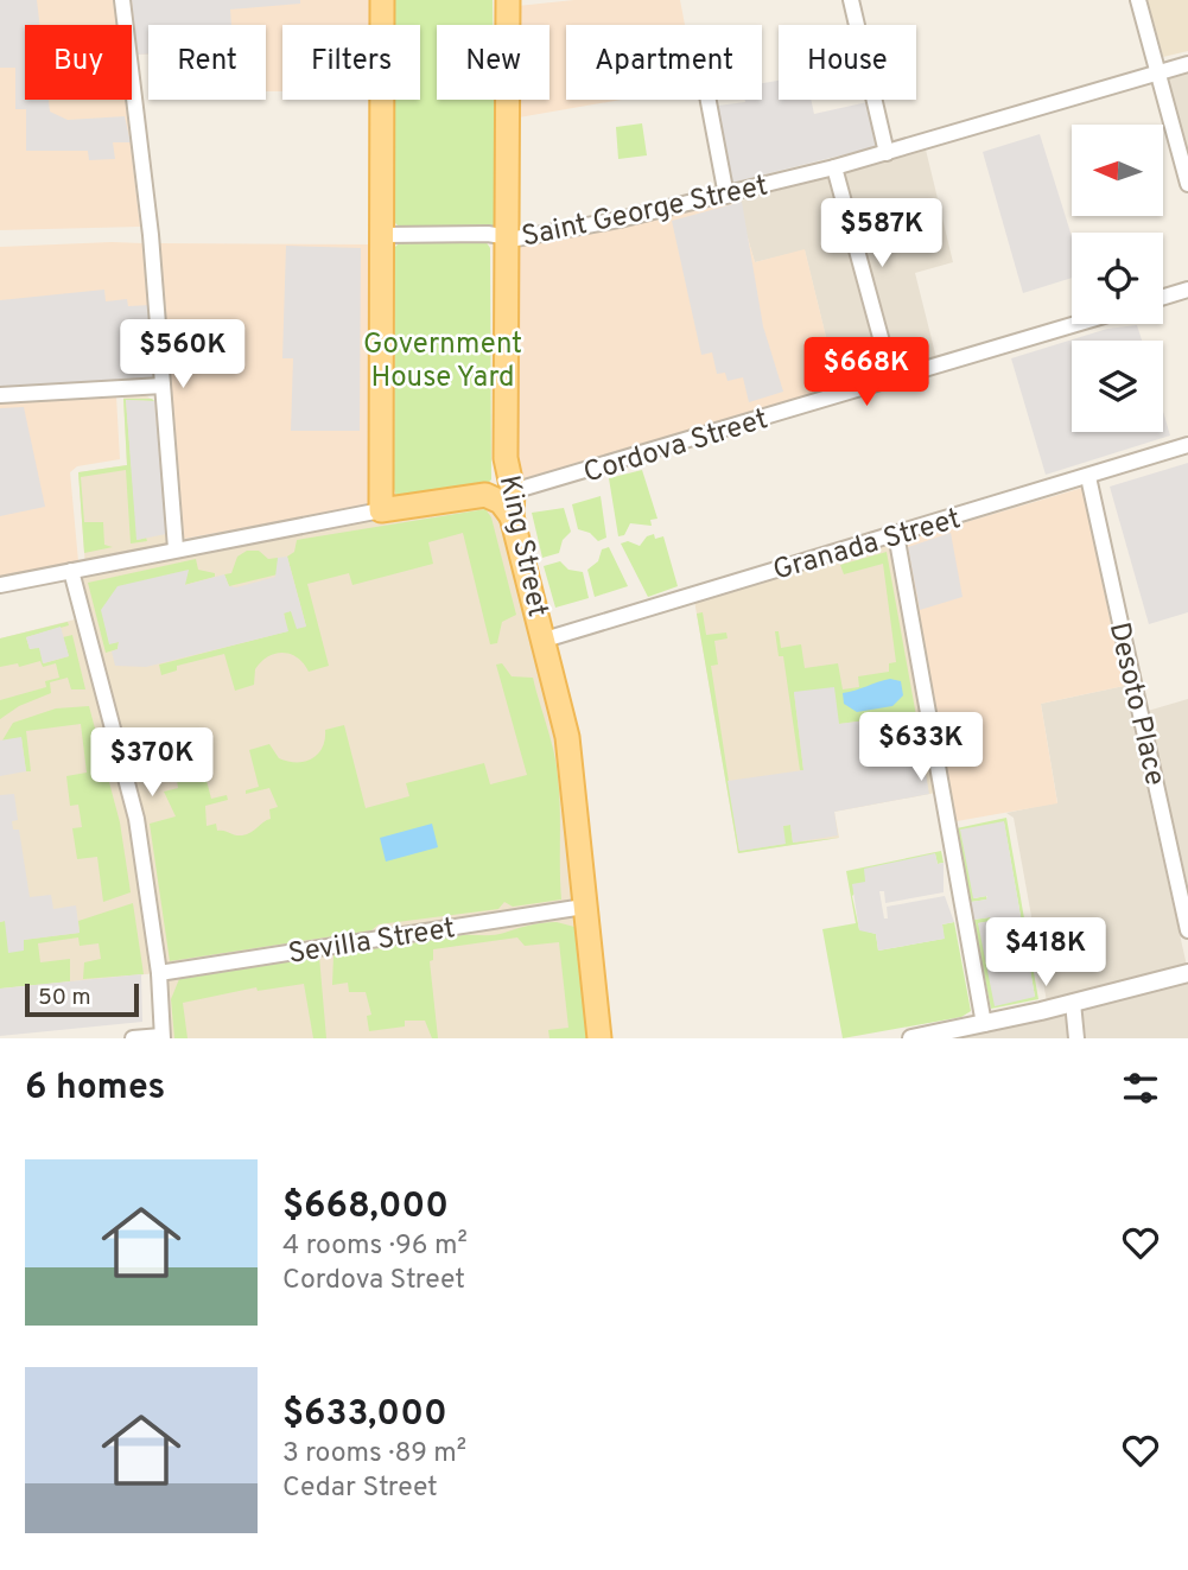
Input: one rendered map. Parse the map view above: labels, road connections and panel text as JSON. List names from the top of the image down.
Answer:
{
  "streets": {
    "main road": ["King Street"],
    "street": [
      "Saint George Street",
      "Cordova Street",
      "Granada Street",
      "Desoto Place",
      "Sevilla Street"
    ]
  },
  "crossings": [
    ["Saint George Street", "King Street"],
    ["Cordova Street", "King Street"],
    ["Granada Street", "King Street"],
    ["Granada Street", "Desoto Place"],
    ["King Street", "Sevilla Street"]
  ],
  "parks": ["Government House Yard"],
  "scale_bar": "50 m",
  "north": "left",
  "page": {
    "chip": [
      "Buy",
      "Rent",
      "Filters",
      "New",
      "Apartment",
      "House"
    ],
    "price": [
      "$587K",
      "$560K",
      "$668K",
      "$633K",
      "$370K",
      "$418K"
    ],
    "scale": "50 m",
    "heading": "6 homes",
    "list": [
      {
        "name": "$668,000",
        "note": "4 rooms · 96 m² · Cordova Street"
      },
      {
        "name": "$633,000",
        "note": "3 rooms · 89 m² · Cedar Street"
      }
    ]
  }
}
